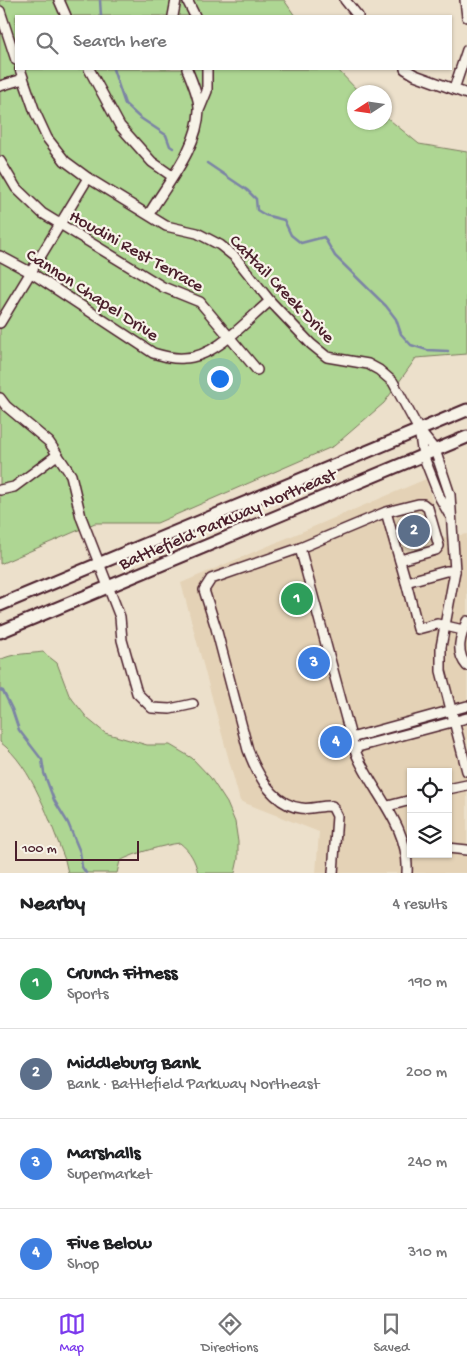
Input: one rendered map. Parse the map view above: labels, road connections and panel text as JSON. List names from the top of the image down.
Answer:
{
  "streets": {
    "main road": ["Battlefield Parkway Northeast"],
    "street": ["Houdini Rest Terrace", "Cattail Creek Drive", "Cannon Chapel Drive"]
  },
  "crossings": [
    ["Houdini Rest Terrace", "Cannon Chapel Drive"],
    ["Cattail Creek Drive", "Cannon Chapel Drive"],
    ["Cattail Creek Drive", "Battlefield Parkway Northeast"]
  ],
  "scale_bar": "100 m",
  "north": "left",
  "page": {
    "search": "Search here",
    "pins": [
      "2",
      "1",
      "3",
      "4"
    ],
    "scale": "100 m",
    "heading": ["Nearby", "4 results"],
    "list": [
      {
        "mark": "1",
        "name": "Crunch Fitness",
        "note": "Sports",
        "value": "190 m"
      },
      {
        "mark": "2",
        "name": "Middleburg Bank",
        "note": "Bank · Battlefield Parkway Northeast",
        "value": "200 m"
      },
      {
        "mark": "3",
        "name": "Marshalls",
        "note": "Supermarket",
        "value": "240 m"
      },
      {
        "mark": "4",
        "name": "Five Below",
        "note": "Shop",
        "value": "310 m"
      }
    ],
    "nav": ["Map", "Directions", "Saved"]
  }
}
